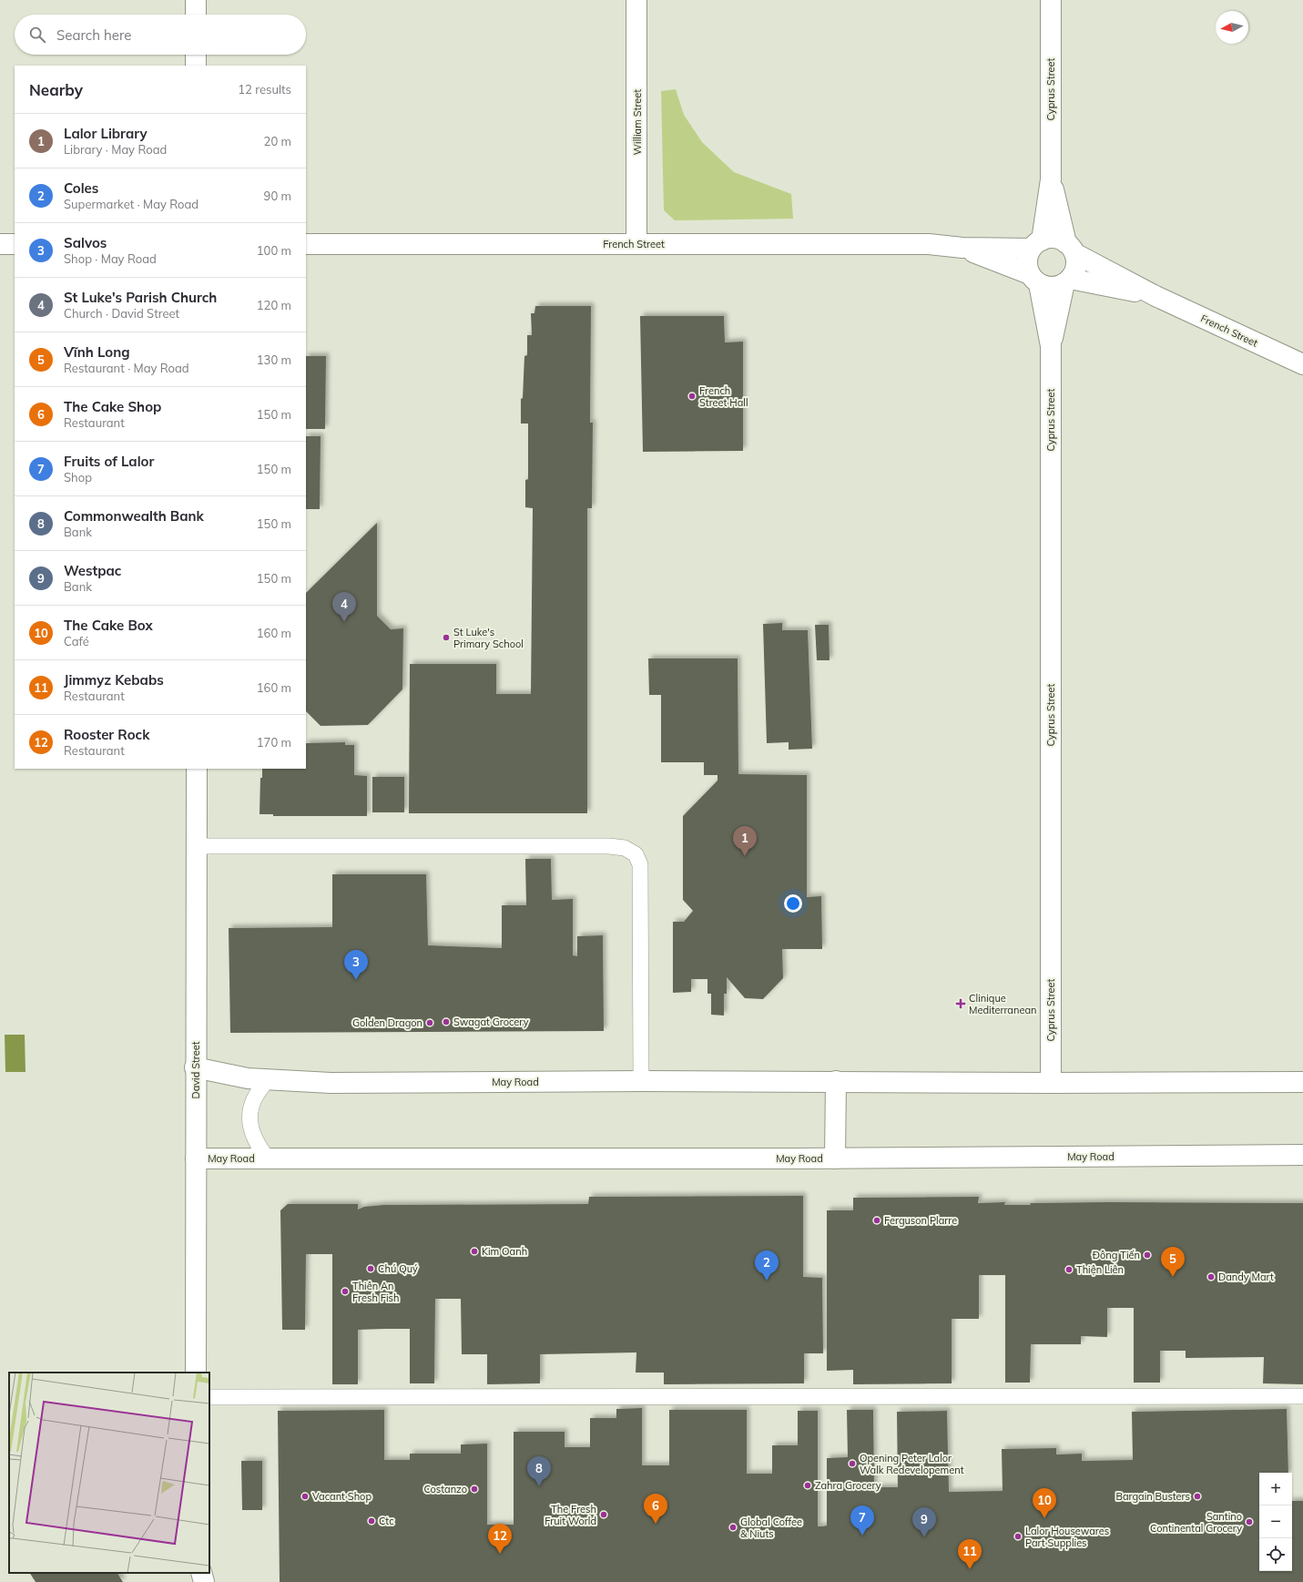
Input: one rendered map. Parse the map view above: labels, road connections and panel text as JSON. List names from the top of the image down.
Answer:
{
  "streets": {
    "street": [
      "Cyprus Street",
      "William Street",
      "French Street",
      "David Street",
      "May Road"
    ]
  },
  "crossings": [
    ["Cyprus Street", "French Street"],
    ["Cyprus Street", "May Road"],
    ["William Street", "French Street"],
    ["David Street", "May Road"]
  ],
  "places": {
    "other": [
      "French Street Hall",
      "St Luke's Primary School",
      "Swagat Grocery",
      "Golden Dragon",
      "Ferguson Plarre",
      "Kim Oanh",
      "Đông Tiến",
      "Chú Quý",
      "Thiện Liên",
      "Dandy Mart",
      "Thiên An Fresh Fish",
      "Opening Peter Lalor Walk Redevelopement",
      "Zahra Grocery",
      "Costanzo",
      "Vacant Shop",
      "Bargain Busters",
      "The Fresh Fruit World",
      "Ctc",
      "Santino Continental Grocery",
      "Global Coffee & Niuts",
      "Lalor Housewares Part Supplies"
    ],
    "health": ["Clinique Mediterranean"]
  },
  "north": "left",
  "page": {
    "search": "Search here",
    "heading": ["Nearby", "12 results"],
    "list": [
      {
        "mark": "1",
        "name": "Lalor Library",
        "note": "Library · May Road",
        "value": "20 m"
      },
      {
        "mark": "2",
        "name": "Coles",
        "note": "Supermarket · May Road",
        "value": "90 m"
      },
      {
        "mark": "3",
        "name": "Salvos",
        "note": "Shop · May Road",
        "value": "100 m"
      },
      {
        "mark": "4",
        "name": "St Luke's Parish Church",
        "note": "Church · David Street",
        "value": "120 m"
      },
      {
        "mark": "5",
        "name": "Vĩnh Long",
        "note": "Restaurant · May Road",
        "value": "130 m"
      },
      {
        "mark": "6",
        "name": "The Cake Shop",
        "note": "Restaurant",
        "value": "150 m"
      },
      {
        "mark": "7",
        "name": "Fruits of Lalor",
        "note": "Shop",
        "value": "150 m"
      },
      {
        "mark": "8",
        "name": "Commonwealth Bank",
        "note": "Bank",
        "value": "150 m"
      },
      {
        "mark": "9",
        "name": "Westpac",
        "note": "Bank",
        "value": "150 m"
      },
      {
        "mark": "10",
        "name": "The Cake Box",
        "note": "Café",
        "value": "160 m"
      },
      {
        "mark": "11",
        "name": "Jimmyz Kebabs",
        "note": "Restaurant",
        "value": "160 m"
      },
      {
        "mark": "12",
        "name": "Rooster Rock",
        "note": "Restaurant",
        "value": "170 m"
      }
    ],
    "pins": [
      "4",
      "1",
      "3",
      "5",
      "2",
      "8",
      "10",
      "6",
      "7",
      "9",
      "12",
      "11"
    ],
    "map_buttons": ["+", "−"]
  }
}
